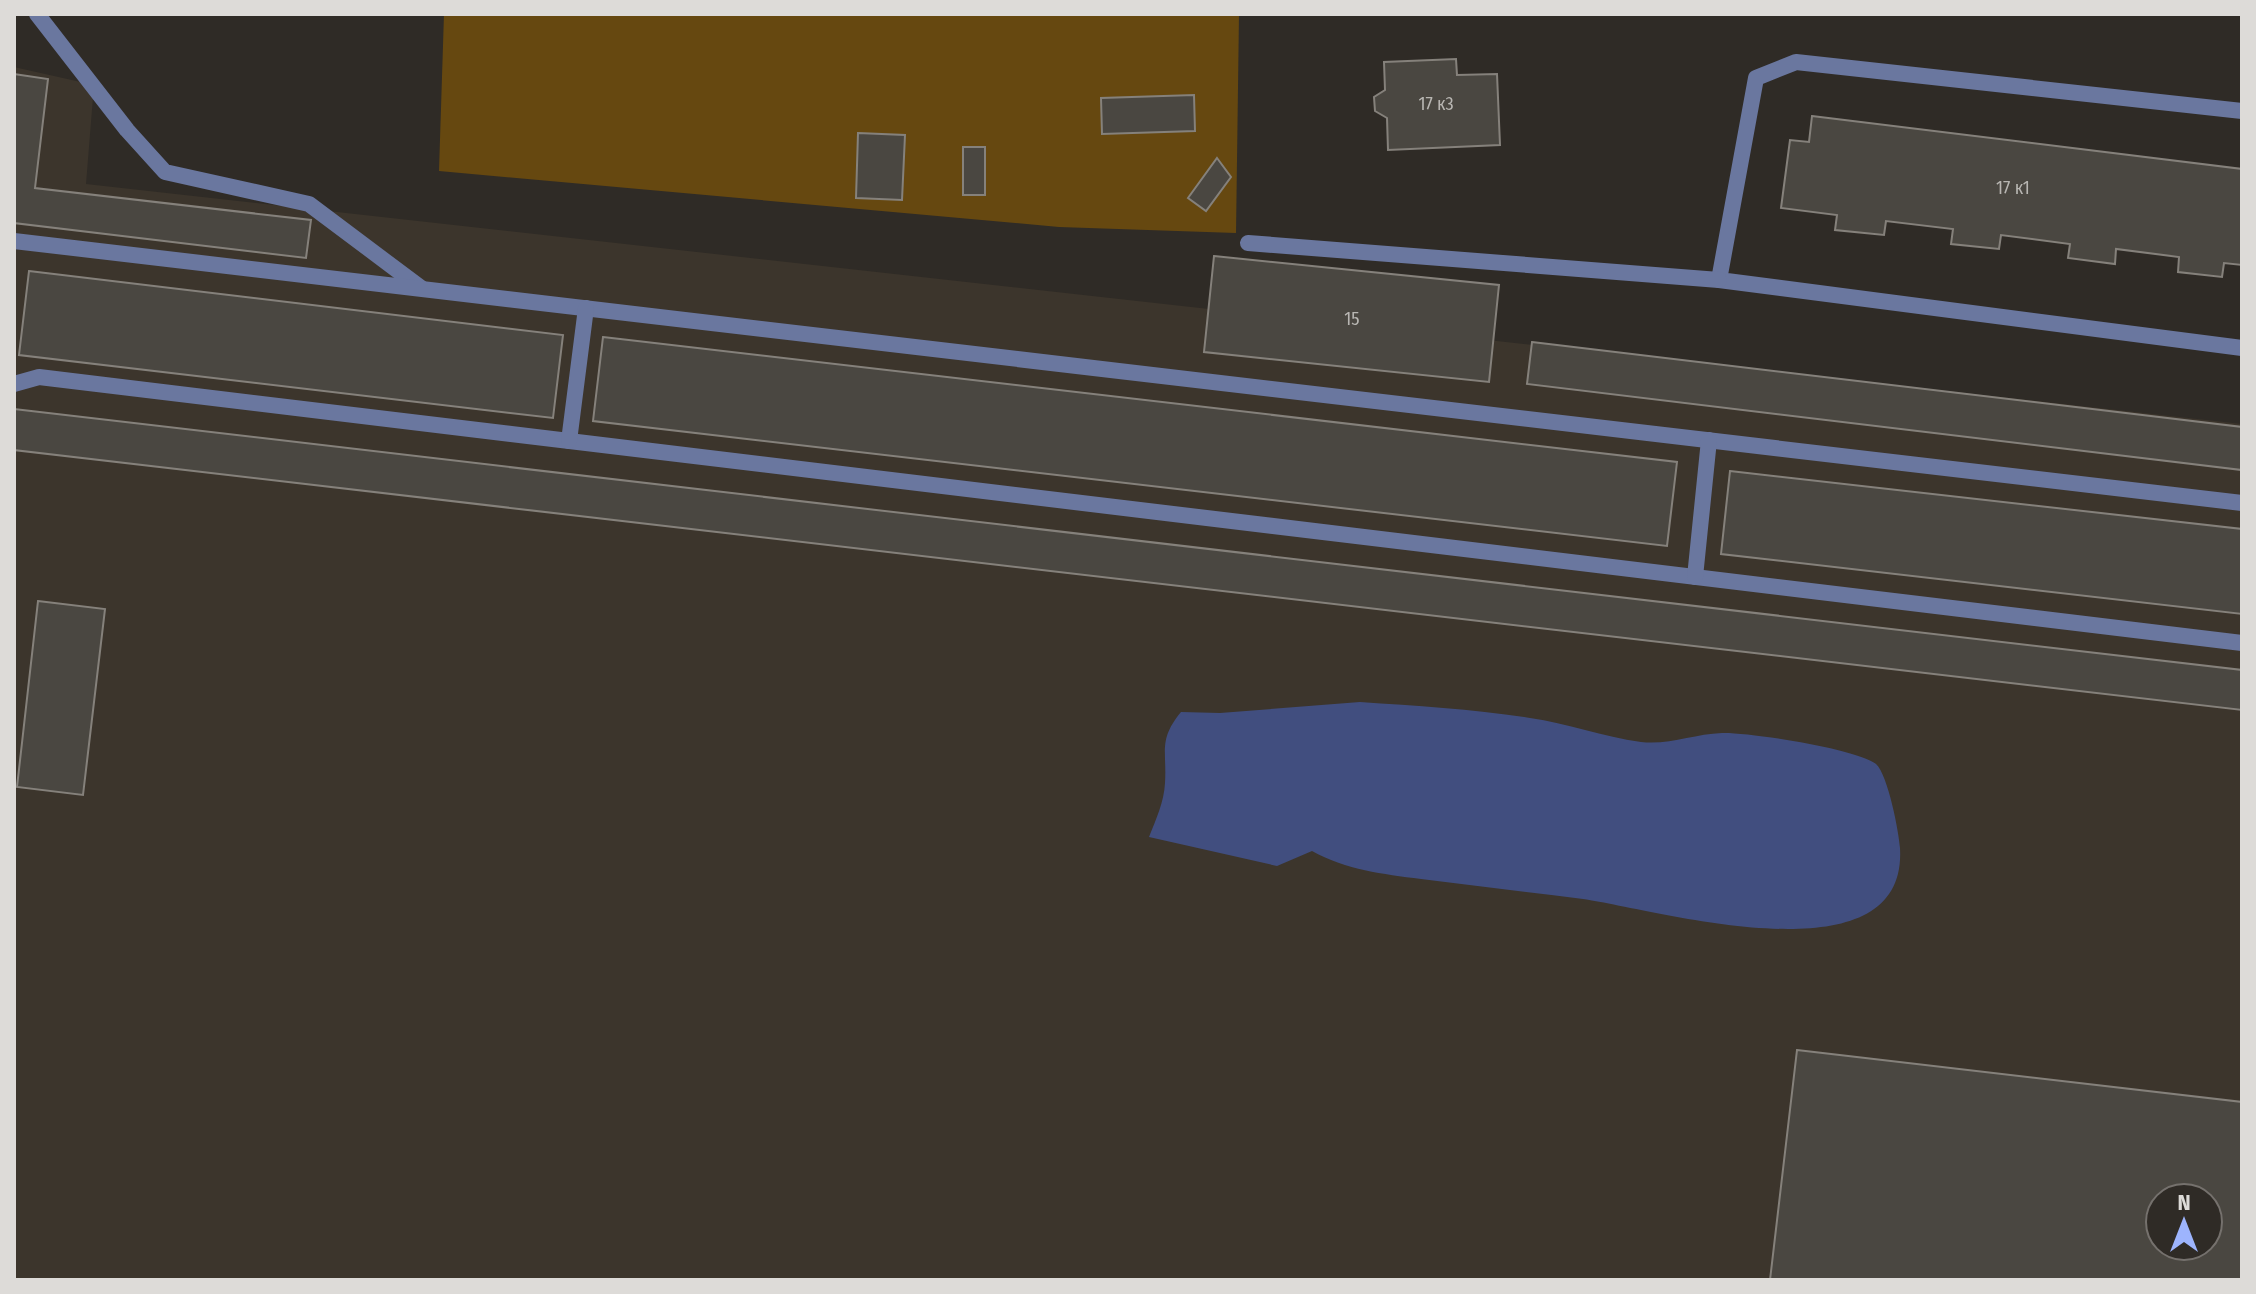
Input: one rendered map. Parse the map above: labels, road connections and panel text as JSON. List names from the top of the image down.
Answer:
{
  "house_numbers": ["17 к3", "17 к1", "15"],
  "north": "top"
}
